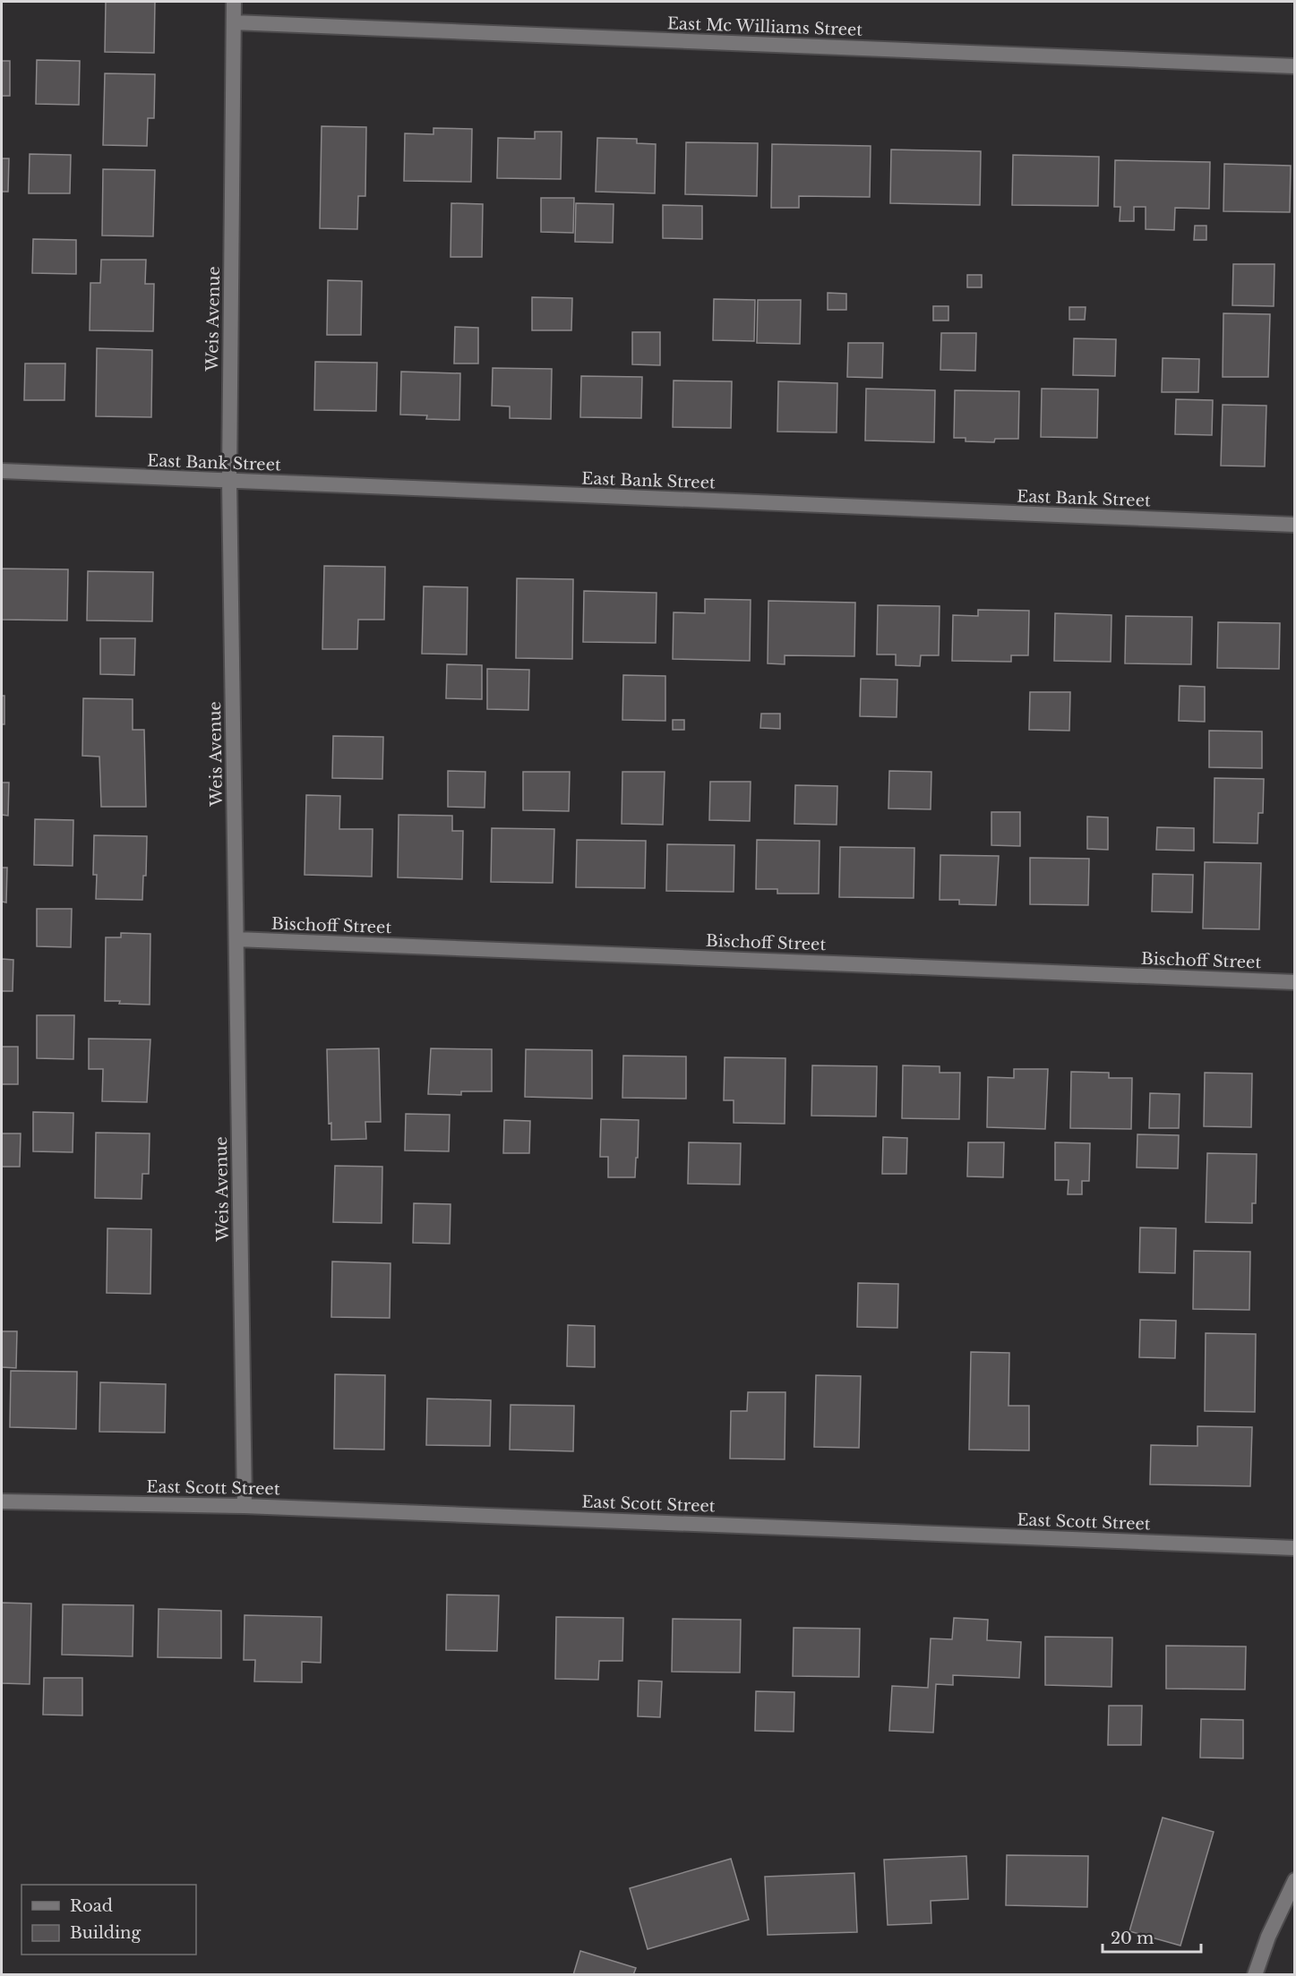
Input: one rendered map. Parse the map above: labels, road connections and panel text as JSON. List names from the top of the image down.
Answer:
{
  "streets": {
    "street": [
      "East Mc Williams Street",
      "Weis Avenue",
      "East Bank Street",
      "Bischoff Street",
      "East Scott Street"
    ]
  },
  "crossings": [
    ["East Mc Williams Street", "Weis Avenue"],
    ["Weis Avenue", "East Bank Street"],
    ["Weis Avenue", "Bischoff Street"],
    ["Weis Avenue", "East Scott Street"]
  ],
  "legend": ["Road", "Building"],
  "scale_bar": "20 m"
}
